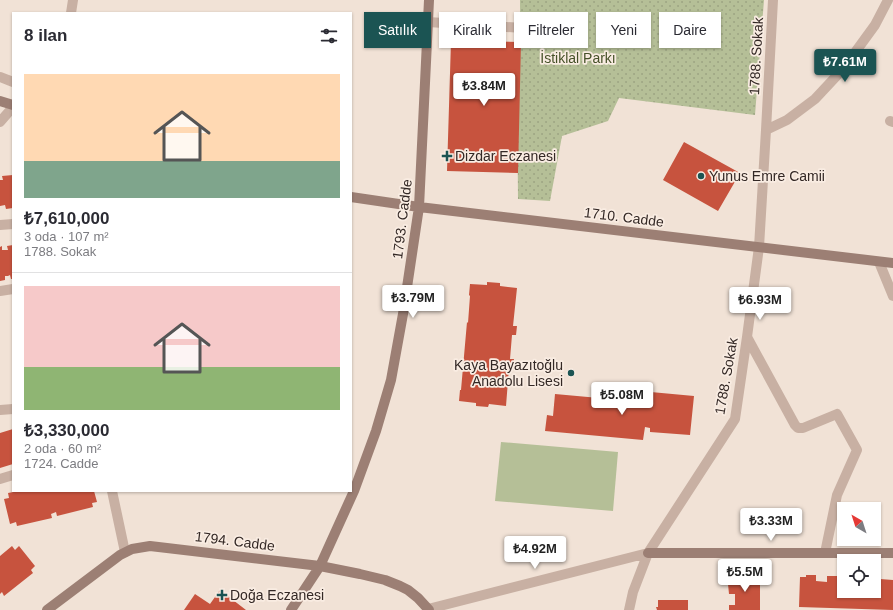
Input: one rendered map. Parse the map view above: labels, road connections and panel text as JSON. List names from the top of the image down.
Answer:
{
  "streets": {
    "street": [
      "1788. Sokak",
      "1710. Cadde",
      "1793. Cadde",
      "1794. Cadde"
    ]
  },
  "crossings": [
    ["1788. Sokak", "1710. Cadde"],
    ["1710. Cadde", "1793. Cadde"],
    ["1793. Cadde", "1794. Cadde"]
  ],
  "parks": ["İstiklal Parkı"],
  "places": {
    "health": ["Dizdar Eczanesi", "Doğa Eczanesi"],
    "other": ["Yunus Emre Camii", "Kaya Bayazıtoğlu Anadolu Lisesi"]
  },
  "north": "top left",
  "page": {
    "chip": [
      "Satılık",
      "Kiralık",
      "Filtreler",
      "Yeni",
      "Daire"
    ],
    "heading": "8 ilan",
    "price": [
      "₺7.61M",
      "₺3.84M",
      "₺3.79M",
      "₺6.93M",
      "₺5.08M",
      "₺3.33M",
      "₺4.92M",
      "₺5.5M"
    ],
    "list": [
      {
        "name": "₺7,610,000",
        "note": "3 oda · 107 m² · 1788. Sokak"
      },
      {
        "name": "₺3,330,000",
        "note": "2 oda · 60 m² · 1724. Cadde"
      }
    ]
  }
}
